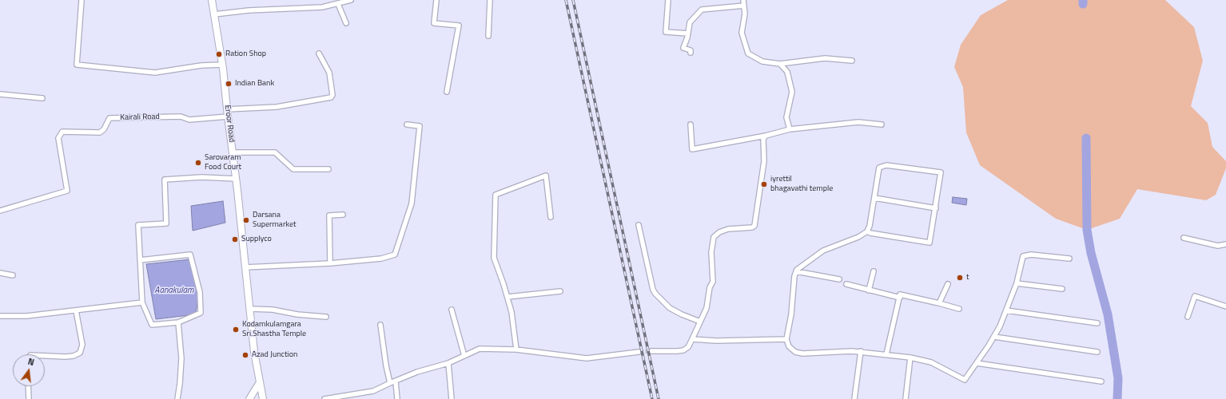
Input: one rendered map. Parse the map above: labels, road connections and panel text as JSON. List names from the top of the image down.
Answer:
{
  "streets": {
    "main road": ["Eroor Road"],
    "street": ["Kairali Road"]
  },
  "crossings": [
    ["Kairali Road", "Eroor Road"]
  ],
  "water": ["Aanakulam"],
  "places": [
    "Ration Shop",
    "Indian Bank",
    "Sarovaram Food Court",
    "iyrettil bhagavathi temple",
    "Darsana Supermarket",
    "Supplyco",
    "t",
    "Kodamkulamgara Sri.Shastha Temple",
    "Azad Junction"
  ],
  "north": "top"
}
